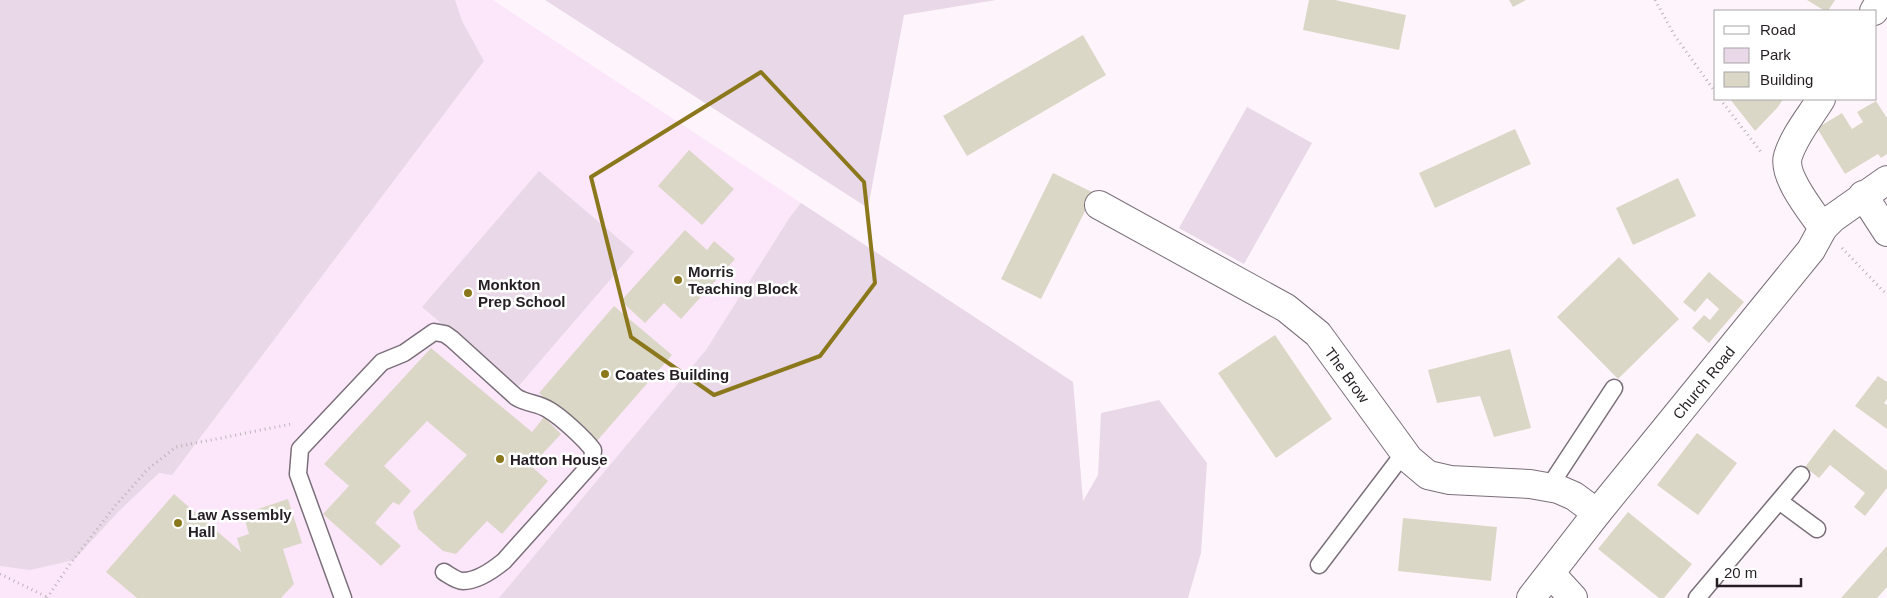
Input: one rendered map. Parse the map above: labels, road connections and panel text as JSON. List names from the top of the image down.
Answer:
{
  "streets": {
    "street": ["The Brow", "Church Road"]
  },
  "crossings": [
    ["The Brow", "Church Road"]
  ],
  "places": [
    "Morris Teaching Block",
    "Monkton Prep School",
    "Coates Building",
    "Hatton House",
    "Law Assembly Hall"
  ],
  "legend": ["Road", "Park", "Building"],
  "scale_bar": "20 m"
}
